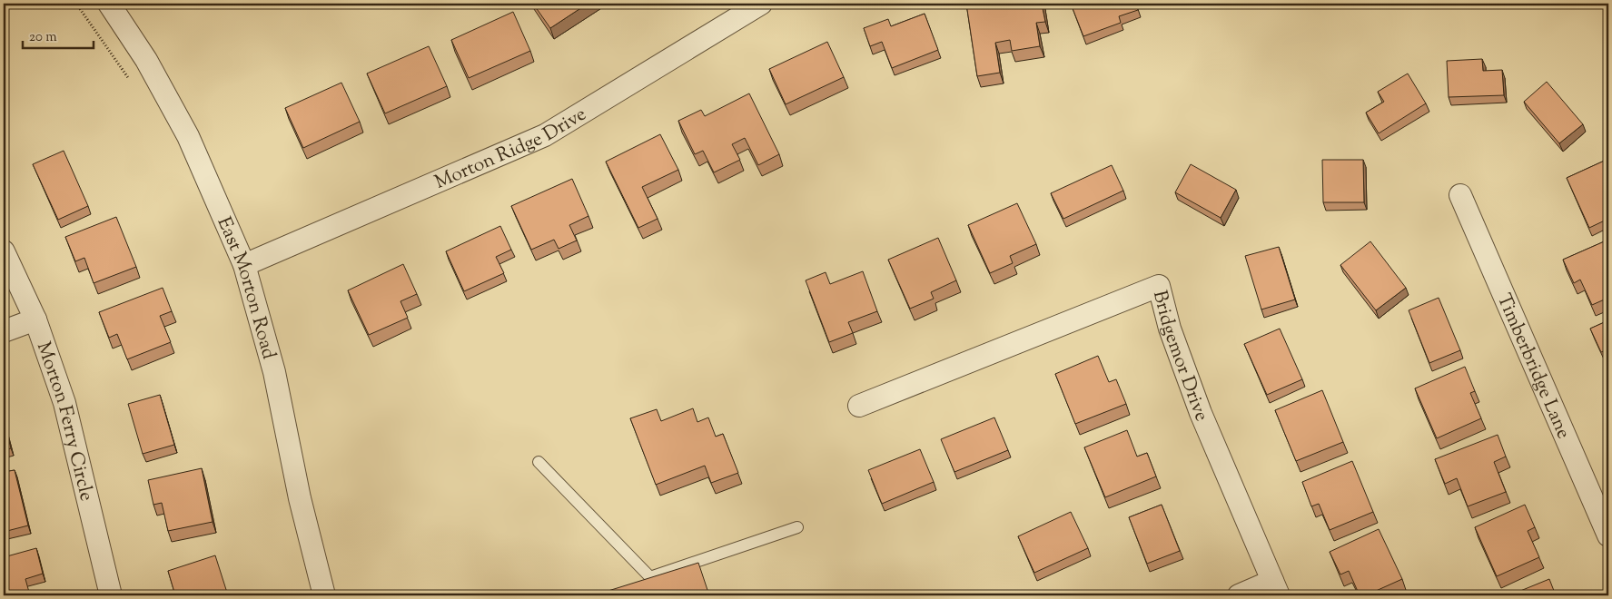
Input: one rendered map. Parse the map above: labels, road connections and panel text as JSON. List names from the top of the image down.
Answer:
{
  "streets": {
    "street": [
      "Morton Ridge Drive",
      "East Morton Road",
      "Bridgemor Drive",
      "Timberbridge Lane",
      "Morton Ferry Circle"
    ]
  },
  "crossings": [
    ["Morton Ridge Drive", "East Morton Road"]
  ],
  "scale_bar": "20 m"
}
